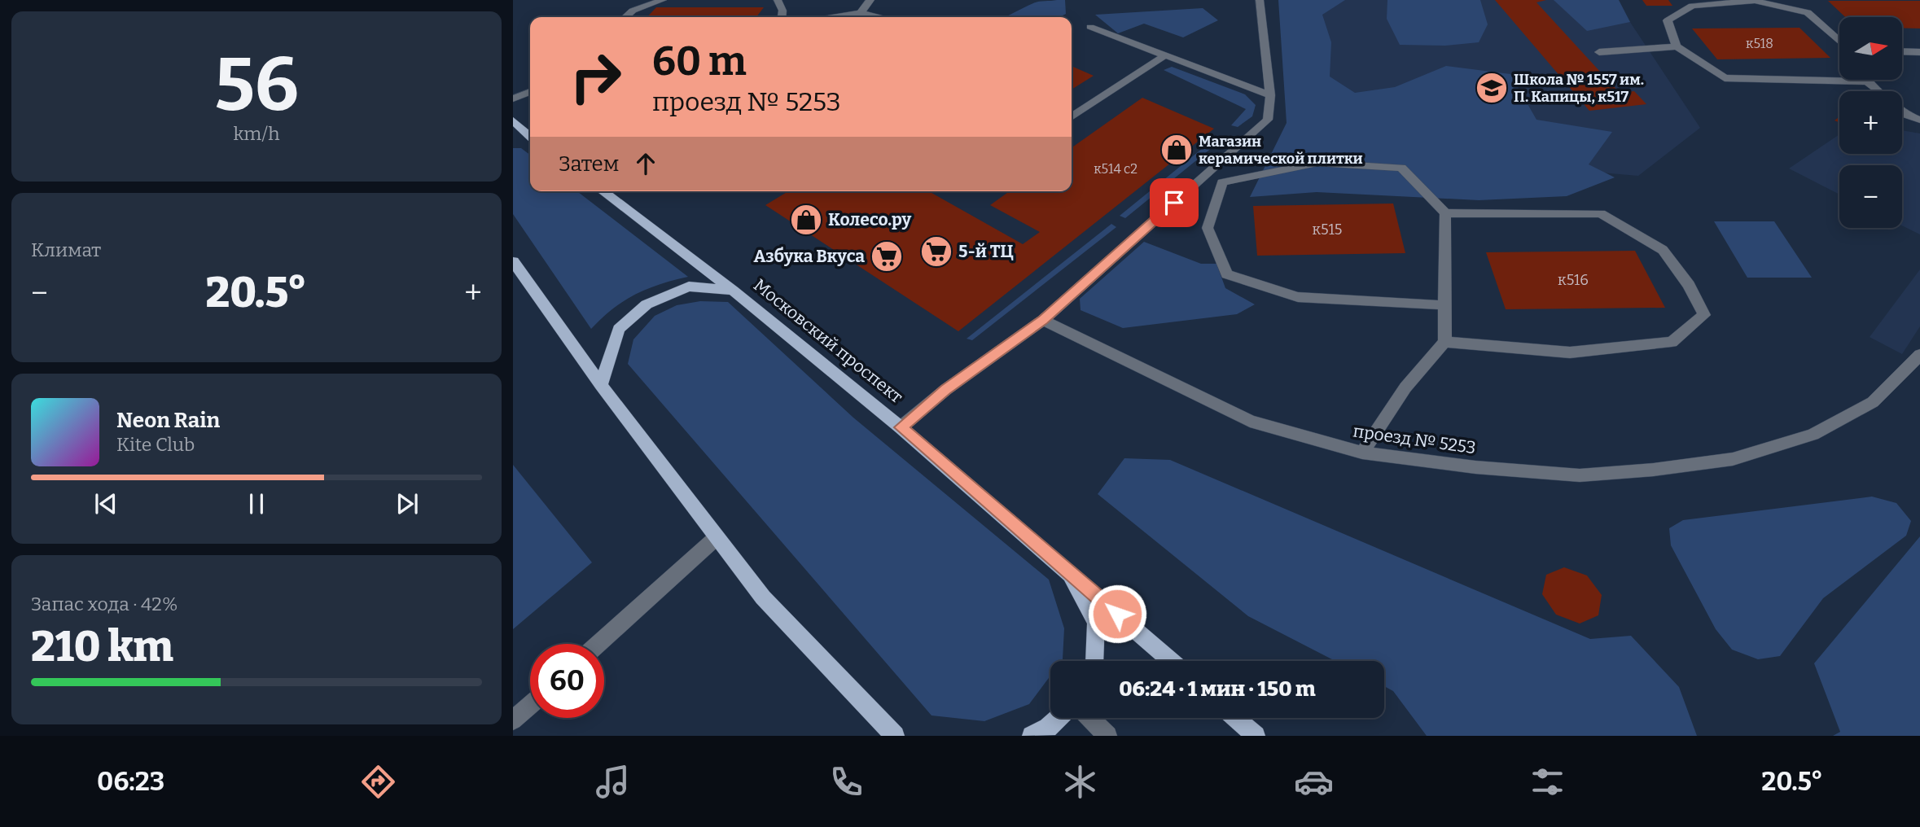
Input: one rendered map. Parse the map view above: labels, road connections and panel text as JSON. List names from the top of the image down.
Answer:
{
  "streets": {
    "main road": ["Московский проспект"],
    "street": ["проезд № 5253"]
  },
  "places": {
    "school or university": ["Школа № 1557 им. П. Капицы, к517"],
    "shop": ["Магазин керамической плитки", "Колесо.ру"],
    "supermarket": ["5-й ТЦ", "Азбука Вкуса"]
  },
  "house_numbers": [
    "к518",
    "к514 с2",
    "к515",
    "к516"
  ],
  "north": "right",
  "page": {
    "tile": [
      ["56", "km/h"],
      "Климат",
      ["Запас хода · 42%", "210 km"]
    ],
    "map_buttons": ["+", "−"],
    "turn": ["60 m", "проезд № 5253"],
    "then": "Затем",
    "heat": ["−", "20.5°", "+"],
    "song": ["Neon Rain", "Kite Club"],
    "limit": "60",
    "trip": "06:24 · 1 мин · 150 m",
    "tabs": ["06:23", "20.5°"]
  }
}
